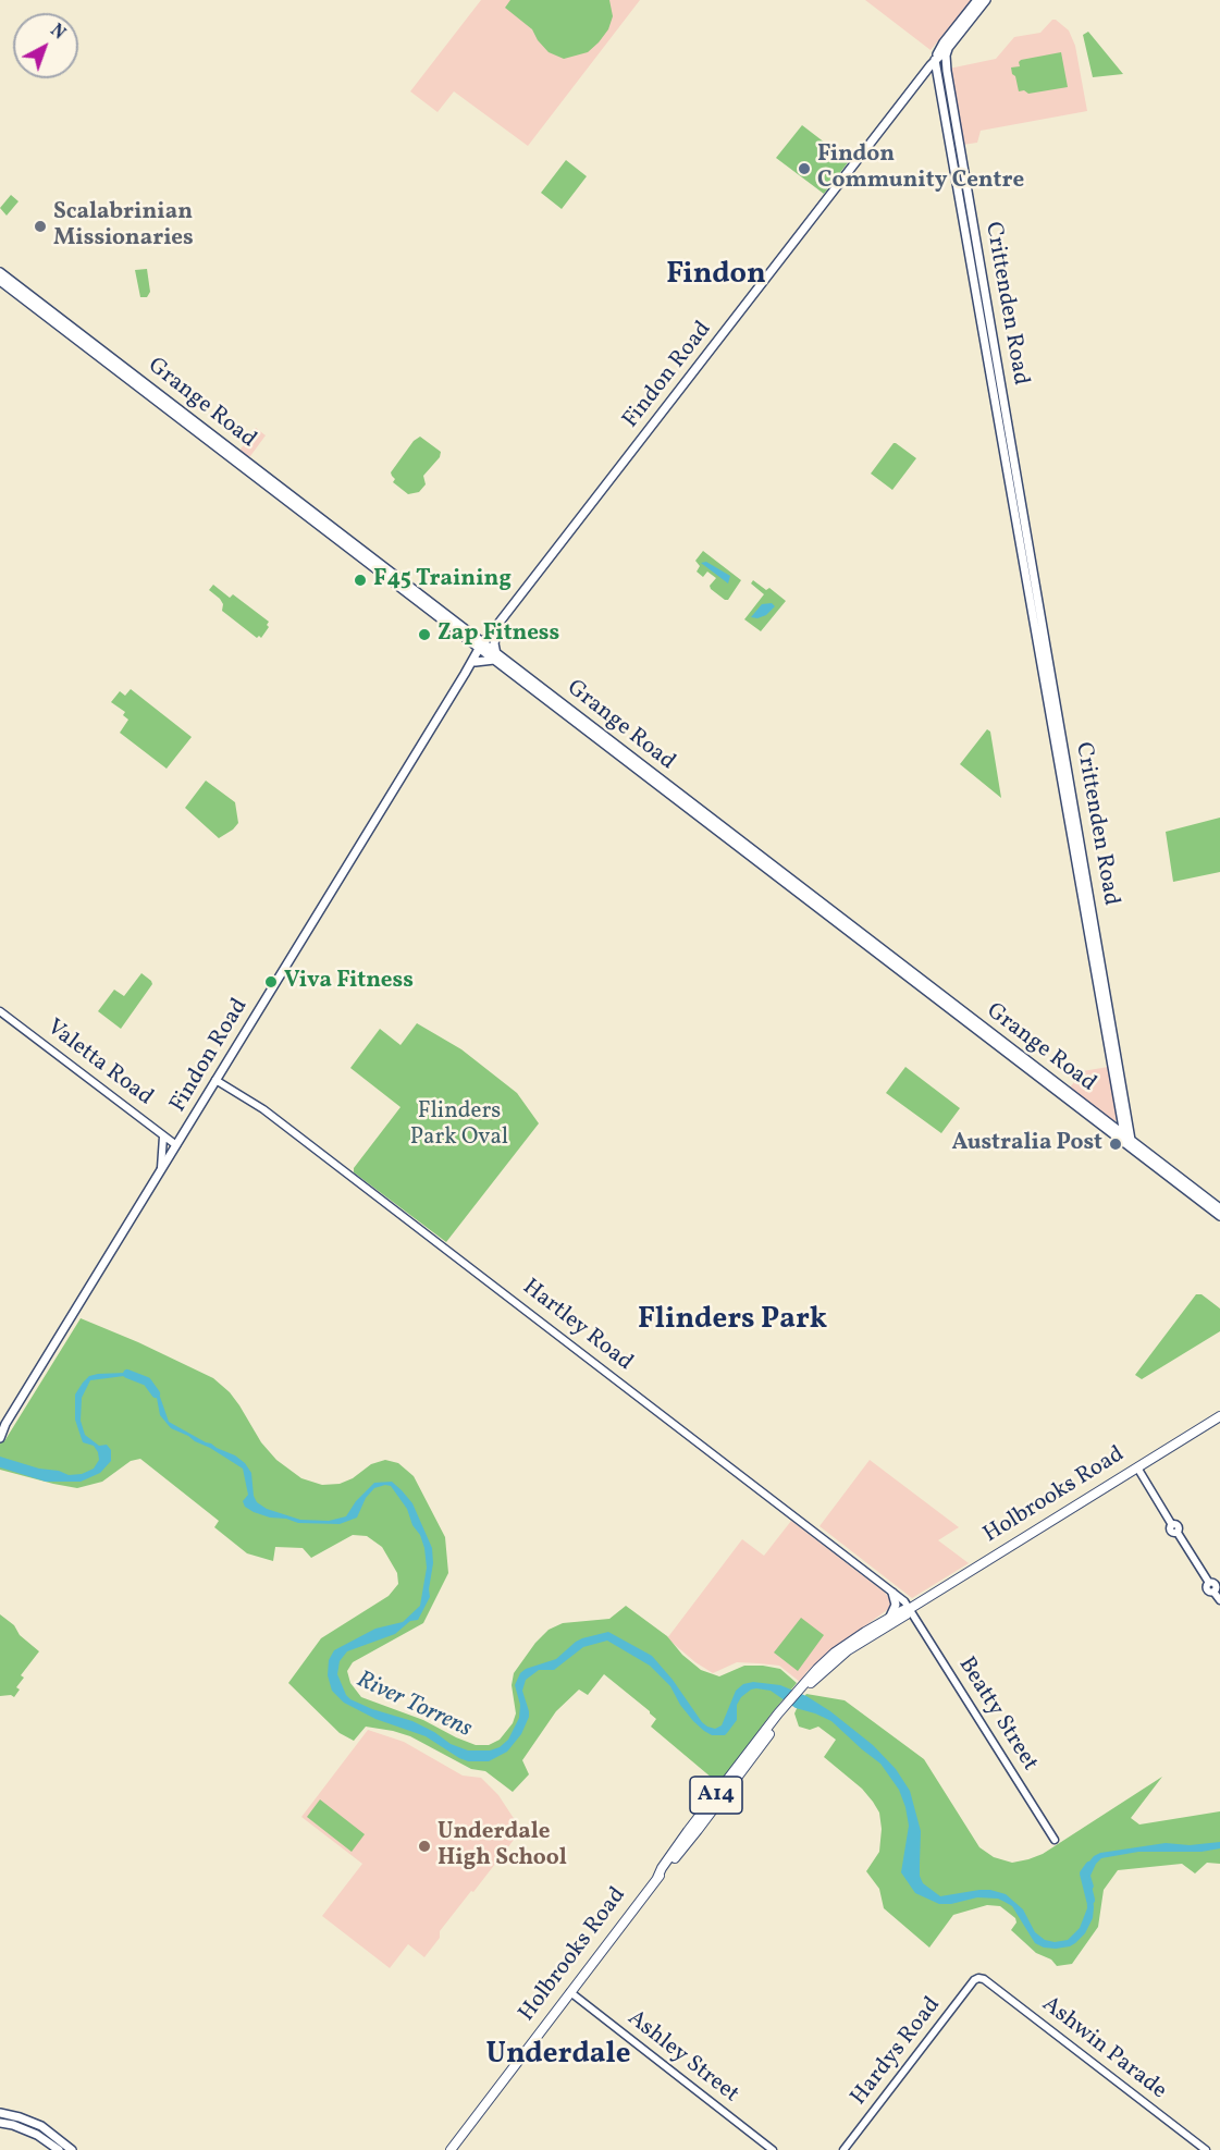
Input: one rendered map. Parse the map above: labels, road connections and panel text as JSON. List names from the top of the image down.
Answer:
{
  "streets": {
    "main road": [
      "Crittenden Road",
      "Findon Road",
      "Grange Road",
      "Holbrooks Road",
      "A14"
    ],
    "street": [
      "Valetta Road",
      "Hartley Road",
      "Beatty Street",
      "Ashwin Parade",
      "Hardys Road",
      "Ashley Street"
    ]
  },
  "crossings": [
    ["Crittenden Road", "Findon Road"],
    ["Crittenden Road", "Grange Road"],
    ["Findon Road", "Grange Road"],
    ["Findon Road", "Valetta Road"],
    ["Findon Road", "Hartley Road"],
    ["Hartley Road", "Holbrooks Road"],
    ["Hartley Road", "Beatty Street"],
    ["Holbrooks Road", "Beatty Street"],
    ["Holbrooks Road", "Ashley Street"],
    ["Ashwin Parade", "Hardys Road"]
  ],
  "districts": ["Findon", "Flinders Park", "Underdale"],
  "water": ["River Torrens"],
  "parks": ["Flinders Park Oval"],
  "places": [
    "Findon Community Centre",
    "Scalabrinian Missionaries",
    "F45 Training",
    "Zap Fitness",
    "Viva Fitness",
    "Australia Post",
    "Underdale High School"
  ],
  "north": "top right"
}
